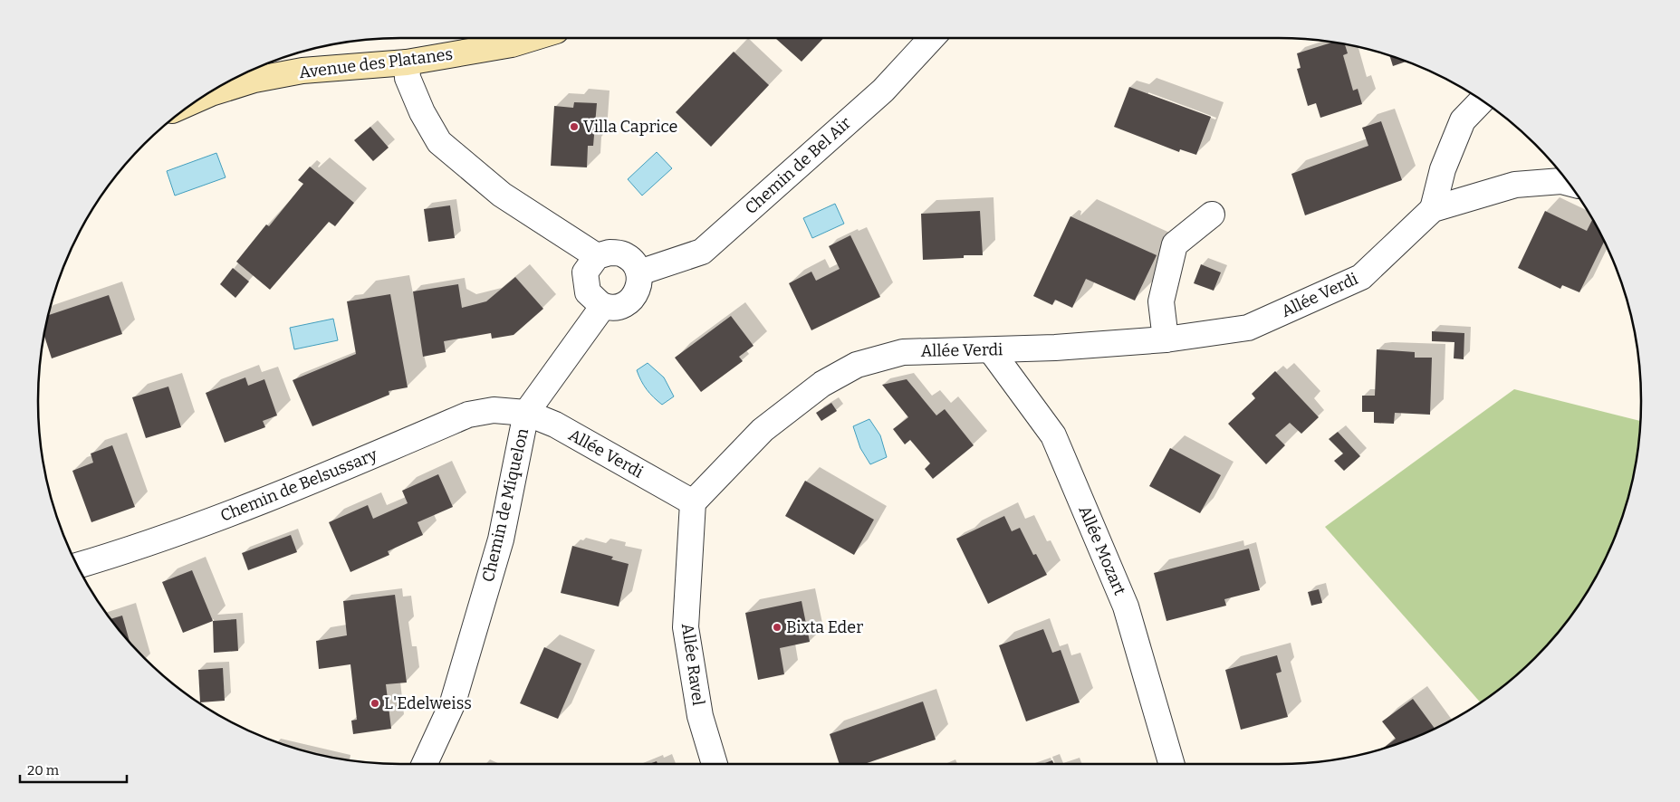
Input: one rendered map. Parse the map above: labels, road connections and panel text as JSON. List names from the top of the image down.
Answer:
{
  "streets": {
    "street": [
      "Avenue des Platanes",
      "Chemin de Bel Air",
      "Allée Verdi",
      "Chemin de Belsussary",
      "Chemin de Miquelon",
      "Allée Mozart",
      "Allée Ravel"
    ]
  },
  "crossings": [
    ["Chemin de Bel Air", "Chemin de Miquelon"],
    ["Allée Verdi", "Chemin de Belsussary"],
    ["Allée Verdi", "Chemin de Miquelon"],
    ["Allée Verdi", "Allée Mozart"],
    ["Allée Verdi", "Allée Ravel"],
    ["Chemin de Belsussary", "Chemin de Miquelon"]
  ],
  "places": ["Villa Caprice", "Bixta Eder", "L'Edelweiss"],
  "scale_bar": "20 m"
}
